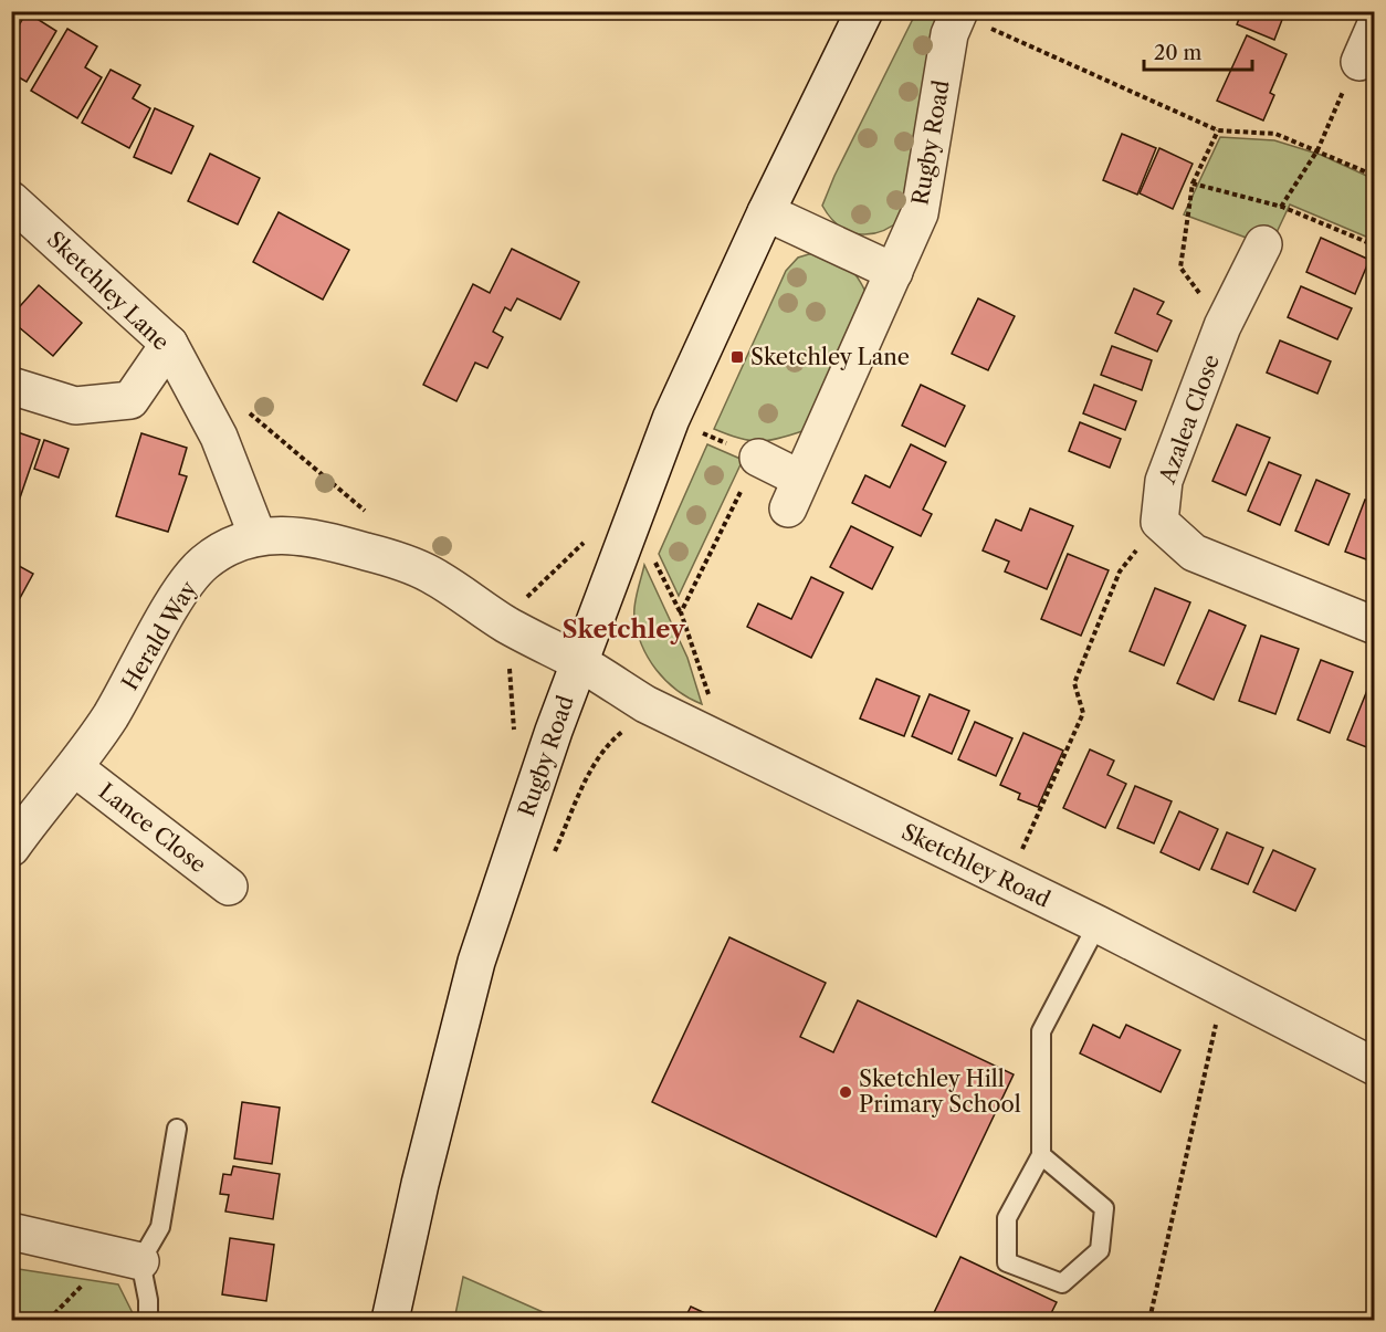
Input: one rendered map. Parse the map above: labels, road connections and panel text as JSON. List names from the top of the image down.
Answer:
{
  "streets": {
    "street": [
      "Rugby Road",
      "Sketchley Lane",
      "Azalea Close",
      "Herald Way",
      "Lance Close",
      "Sketchley Road"
    ]
  },
  "crossings": [
    ["Rugby Road", "Herald Way"],
    ["Rugby Road", "Sketchley Road"],
    ["Sketchley Lane", "Herald Way"],
    ["Herald Way", "Lance Close"],
    ["Herald Way", "Sketchley Road"]
  ],
  "districts": ["Sketchley"],
  "places": {
    "transit": ["Sketchley Lane"],
    "other": ["Sketchley Hill Primary School"]
  },
  "scale_bar": "20 m"
}
